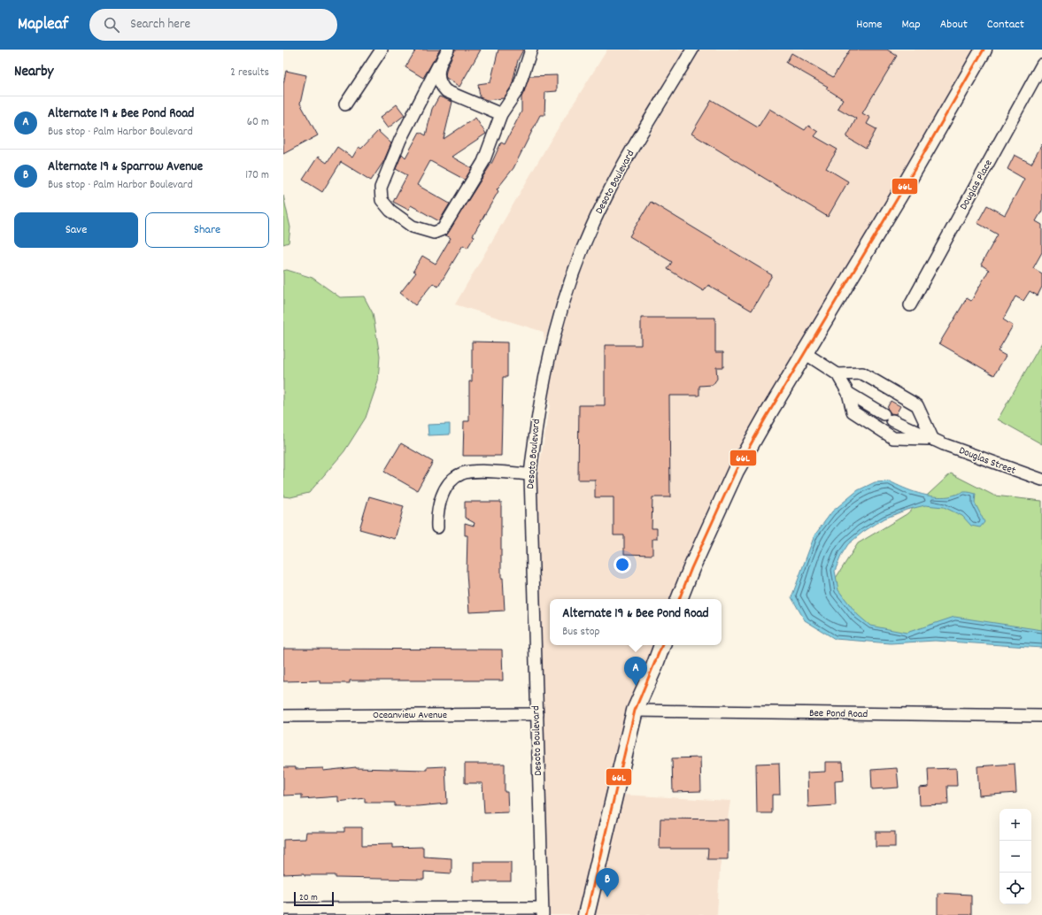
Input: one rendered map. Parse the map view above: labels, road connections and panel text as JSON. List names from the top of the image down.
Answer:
{
  "streets": {
    "street": [
      "Desoto Boulevard",
      "Douglas Place",
      "Douglas Street",
      "Bee Pond Road",
      "Oceanview Avenue"
    ]
  },
  "crossings": [
    ["Desoto Boulevard", "Oceanview Avenue"]
  ],
  "lines": ["transit line 66L"],
  "scale_bar": "20 m",
  "page": {
    "header": "Mapleaf",
    "search": "Search here",
    "nav": [
      "Home",
      "Map",
      "About",
      "Contact"
    ],
    "heading": ["Nearby", "2 results"],
    "list": [
      {
        "mark": "A",
        "name": "Alternate 19 & Bee Pond Road",
        "note": "Bus stop · Palm Harbor Boulevard",
        "value": "60 m"
      },
      {
        "mark": "B",
        "name": "Alternate 19 & Sparrow Avenue",
        "note": "Bus stop · Palm Harbor Boulevard",
        "value": "170 m"
      }
    ],
    "buttons": ["Save", "Share"],
    "popup": ["Alternate 19 & Bee Pond Road", "Bus stop"],
    "pins": ["A", "B"],
    "map_buttons": ["+", "−"],
    "scale": "20 m"
  }
}
